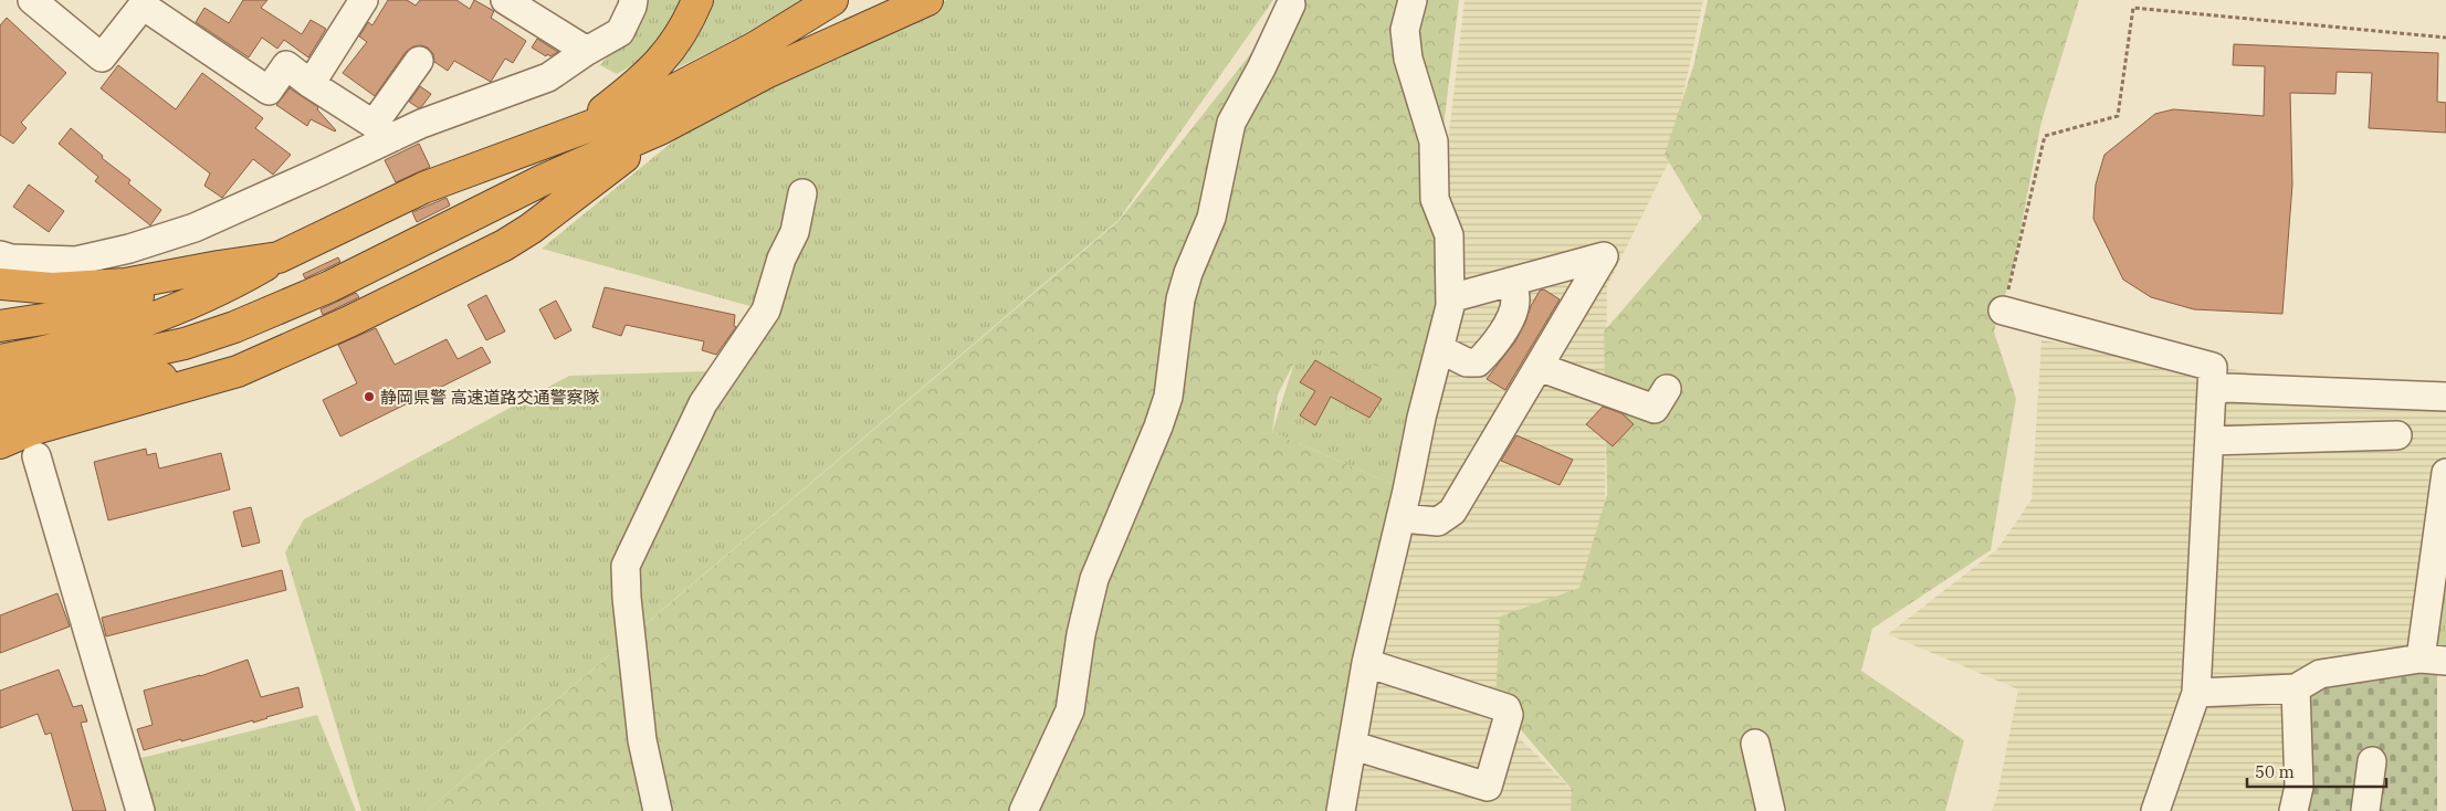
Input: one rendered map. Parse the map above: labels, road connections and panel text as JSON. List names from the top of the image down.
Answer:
{
  "places": ["静岡県警 高速道路交通警察隊"],
  "scale_bar": "50 m"
}
